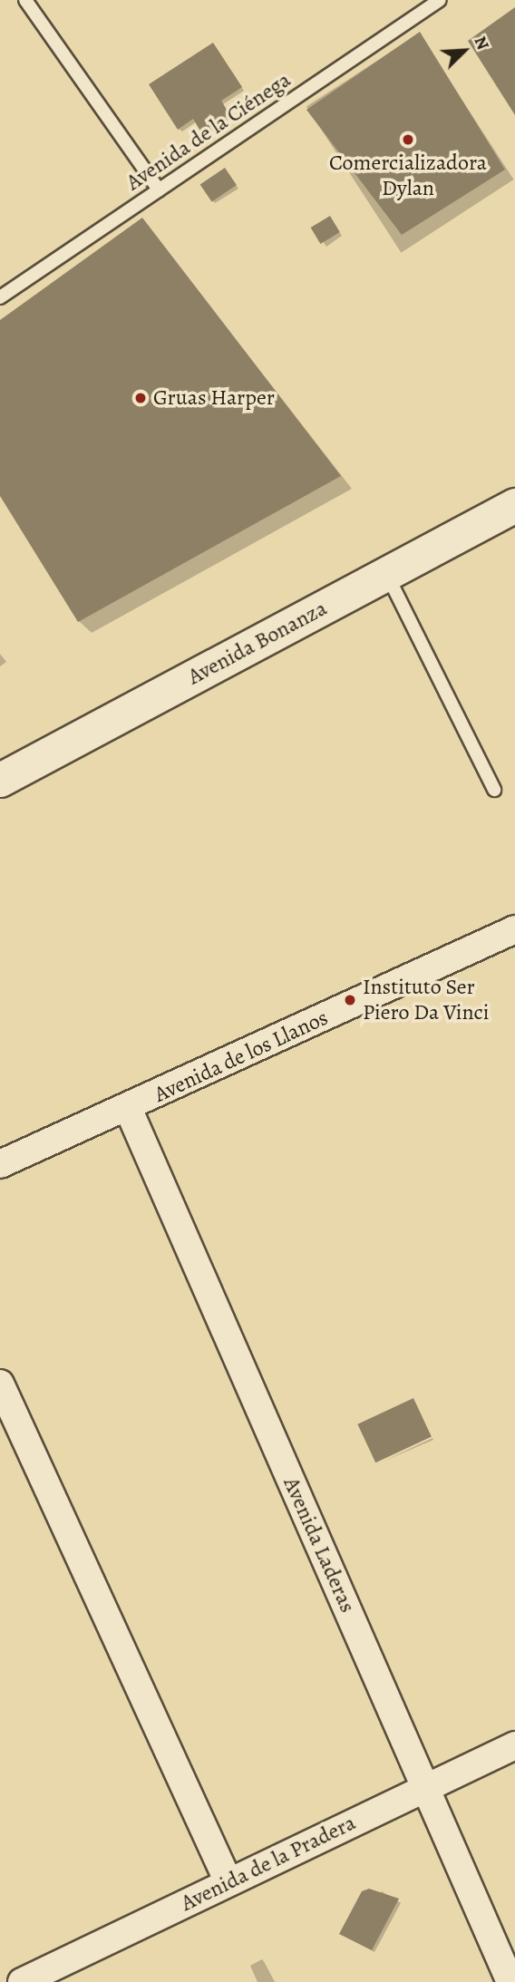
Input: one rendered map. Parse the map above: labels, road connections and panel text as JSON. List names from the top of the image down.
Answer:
{
  "streets": {
    "street": [
      "Avenida Bonanza",
      "Avenida de los Llanos",
      "Avenida Laderas",
      "Avenida de la Pradera"
    ],
    "lane": ["Avenida de la Ciénega"]
  },
  "crossings": [
    ["Avenida de los Llanos", "Avenida Laderas"],
    ["Avenida Laderas", "Avenida de la Pradera"]
  ],
  "places": ["Comercializadora Dylan", "Gruas Harper", "Instituto Ser Piero Da Vinci"],
  "north": "top right"
}
